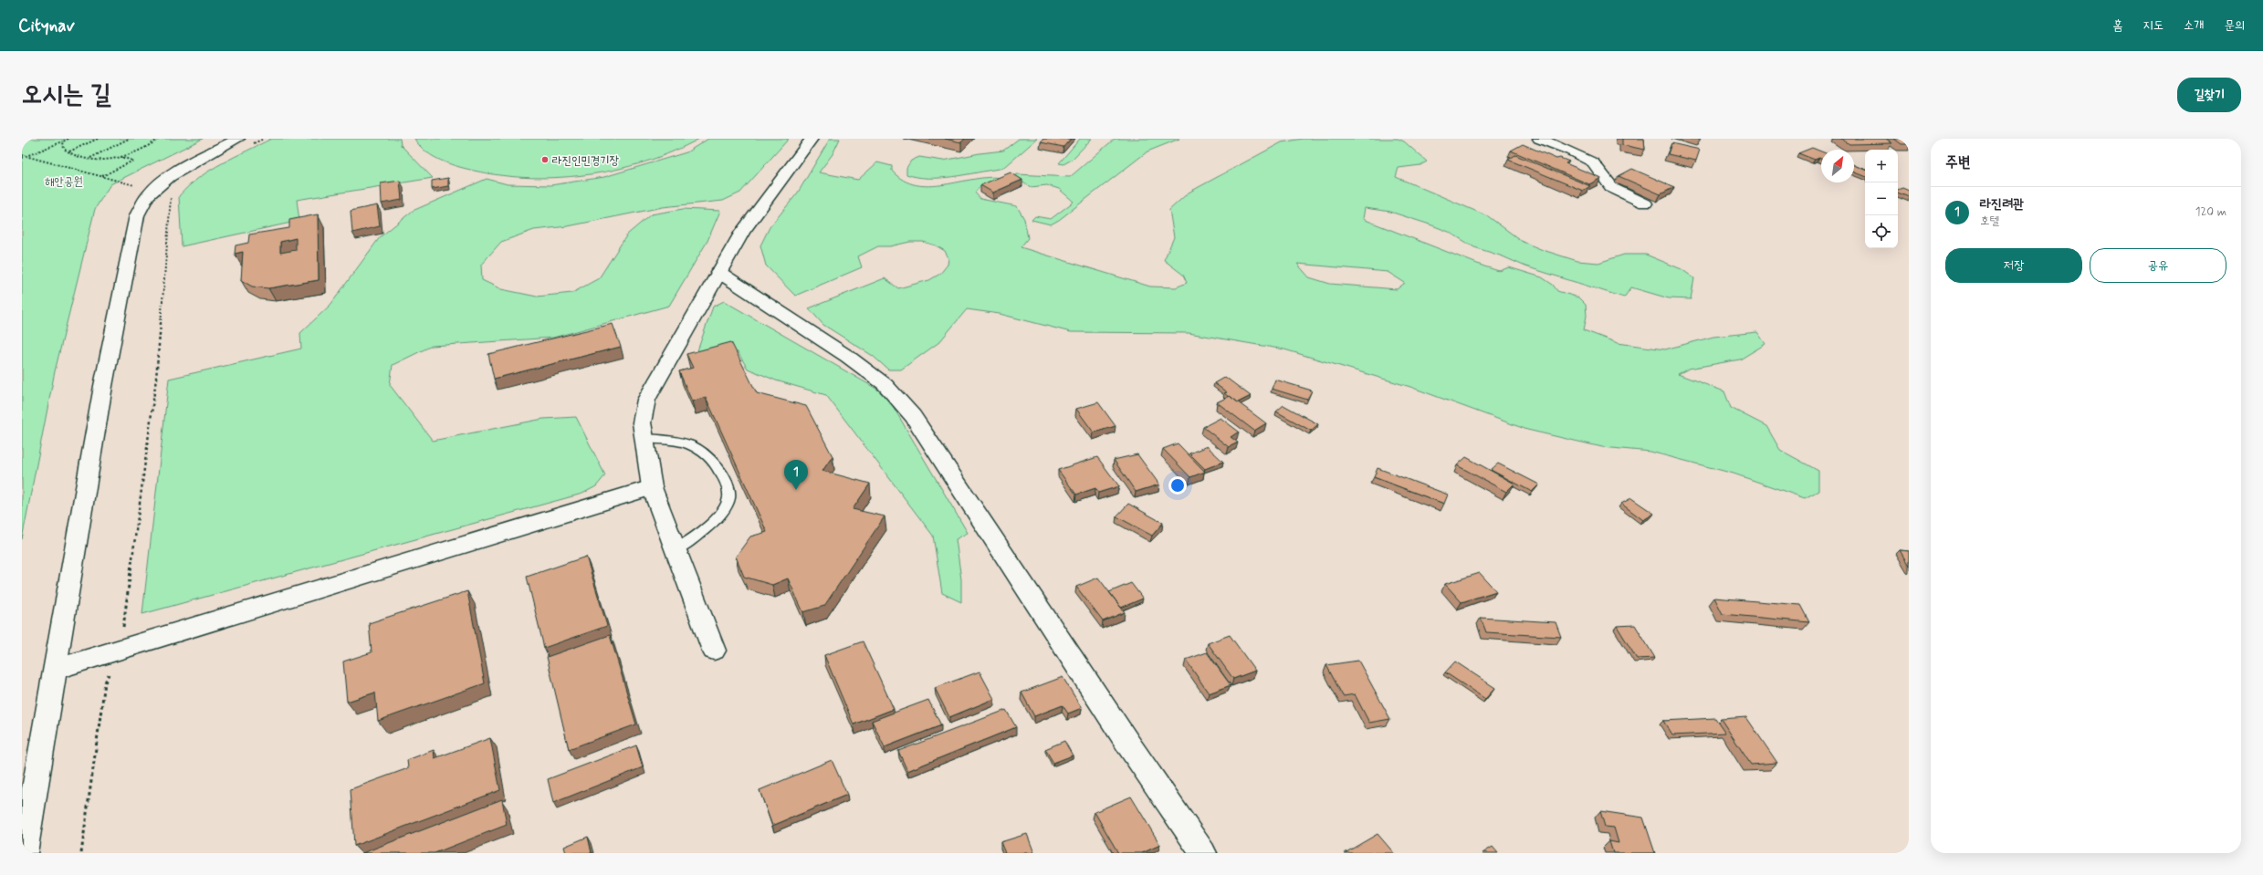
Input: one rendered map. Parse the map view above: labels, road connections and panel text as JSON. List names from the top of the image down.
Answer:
{
  "parks": ["해안공원"],
  "places": ["라진인민경기장"],
  "north": "top right",
  "page": {
    "header": "Citynav",
    "nav": [
      "홈",
      "지도",
      "소개",
      "문의"
    ],
    "buttons": [
      "길찾기",
      ["저장", "공유"]
    ],
    "title": "오시는 길",
    "heading": "주변",
    "map_buttons": ["+", "−"],
    "list": [
      {
        "mark": "1",
        "name": "라진려관",
        "note": "호텔",
        "value": "120 m"
      }
    ],
    "pins": "1"
  }
}
